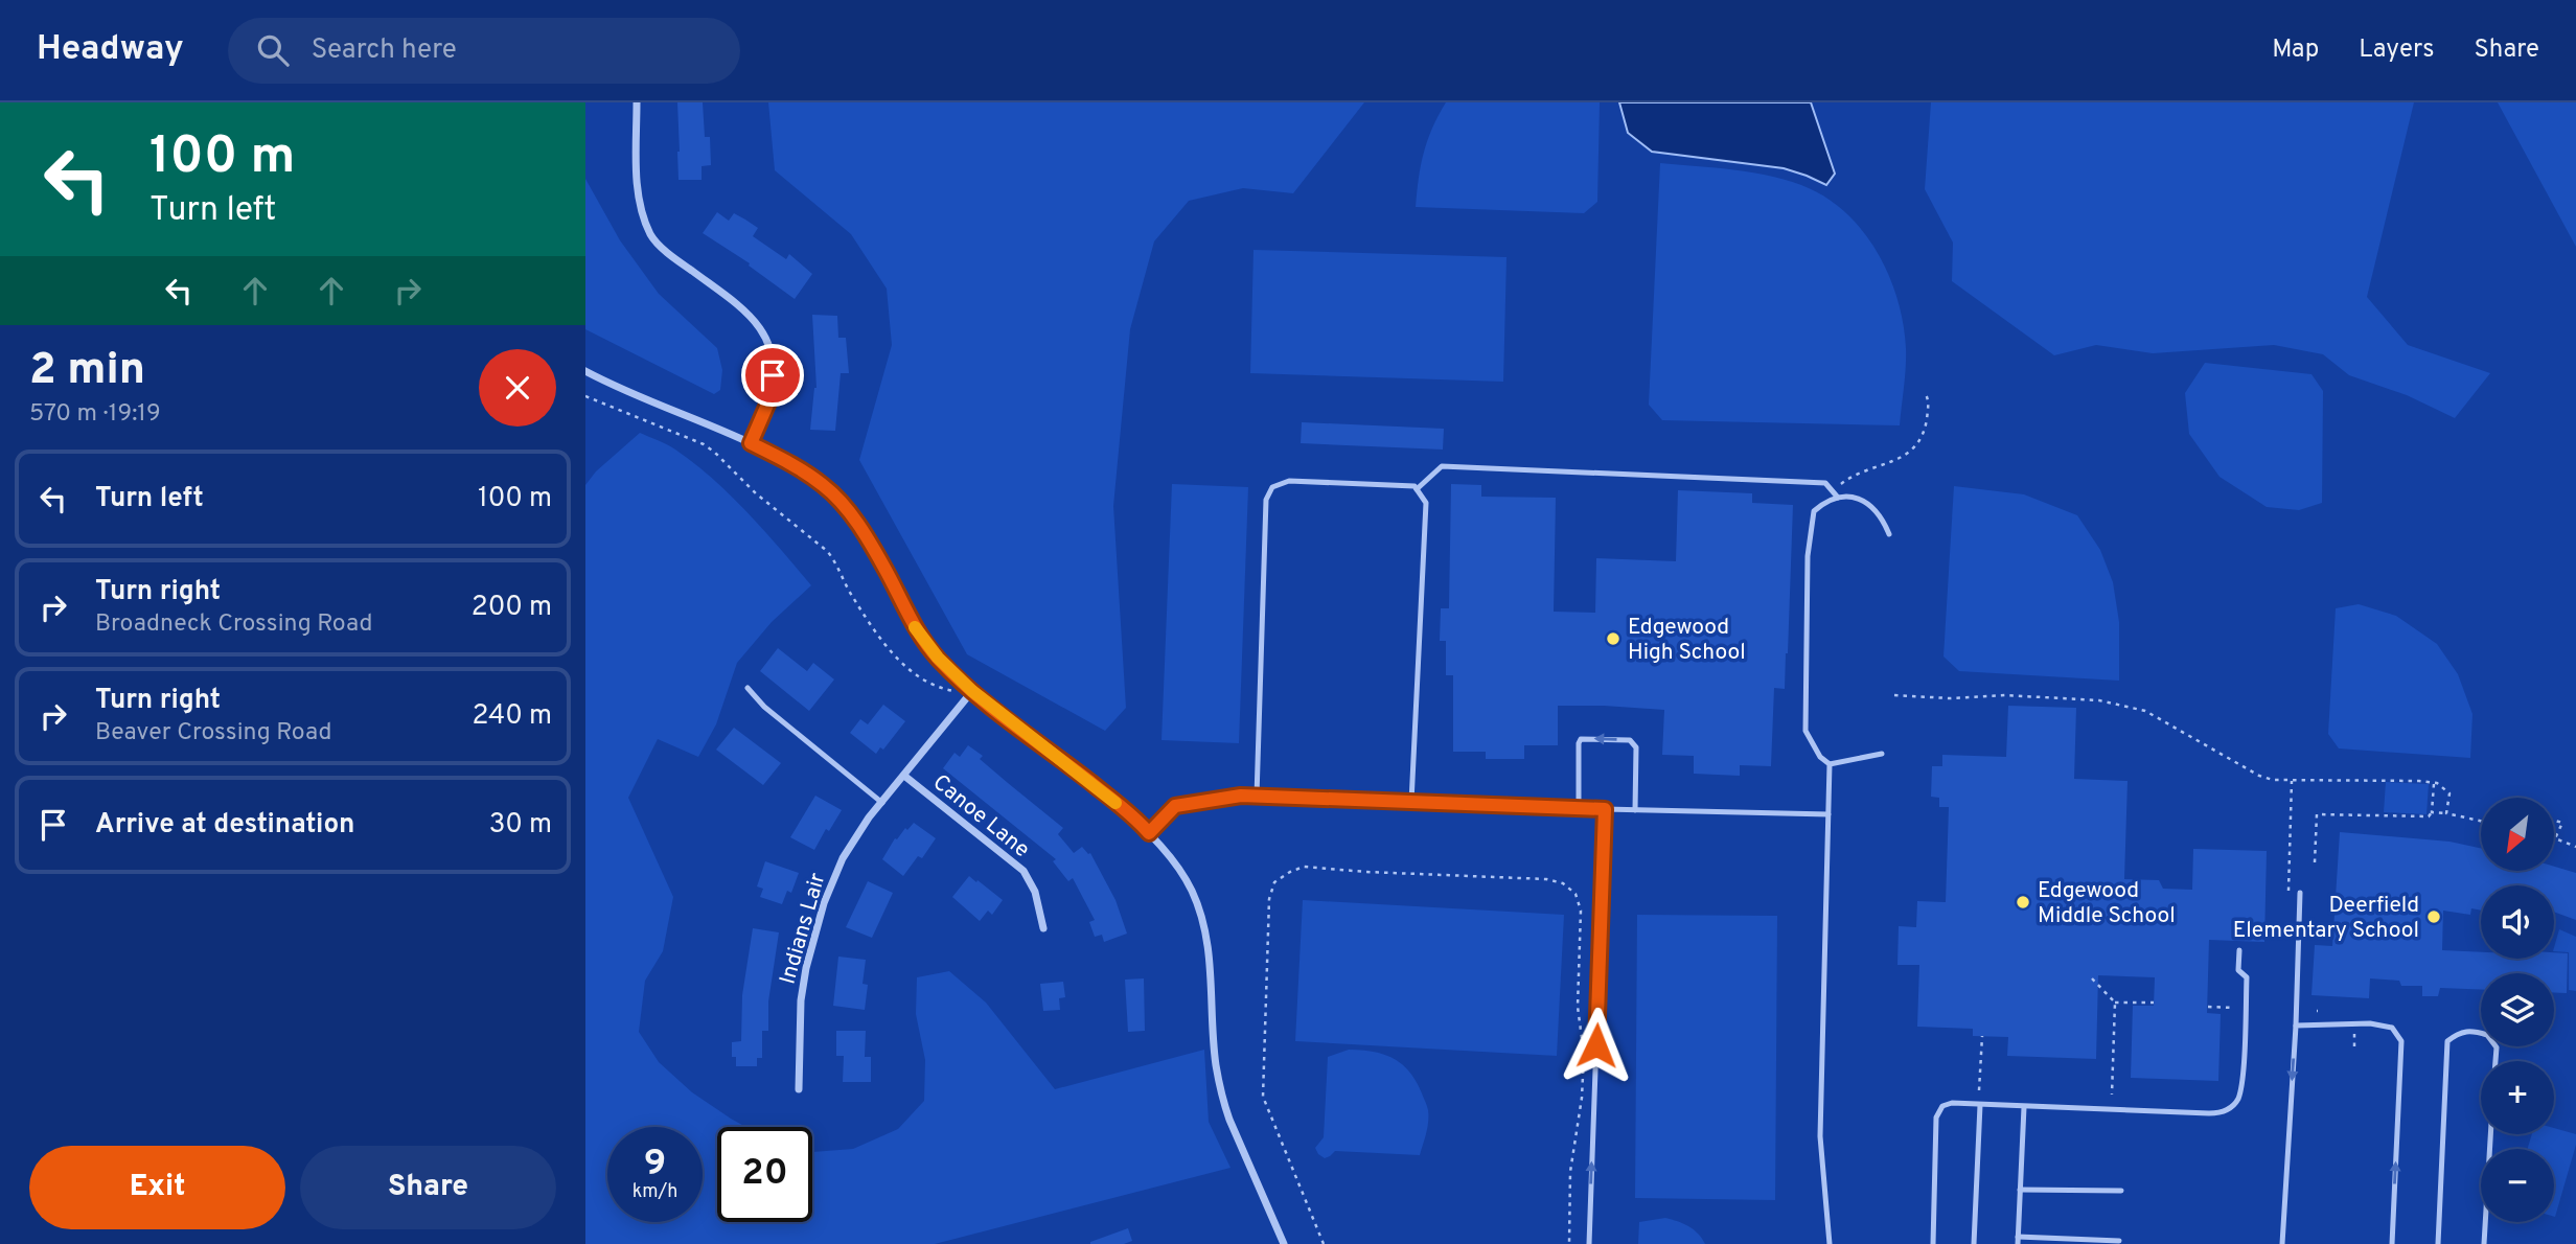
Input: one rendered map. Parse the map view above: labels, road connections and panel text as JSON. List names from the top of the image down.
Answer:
{
  "streets": {
    "street": ["Canoe Lane", "Indians Lair"]
  },
  "crossings": [
    ["Canoe Lane", "Indians Lair"]
  ],
  "places": ["Edgewood High School", "Edgewood Middle School", "Deerfield Elementary School"],
  "north": "bottom left",
  "page": {
    "header": "Headway",
    "search": "Search here",
    "nav": ["Map", "Layers", "Share"],
    "turn": ["100 m", "Turn left"],
    "heading": ["2 min", "570 m · 19:19"],
    "list": [
      {
        "name": "Turn left",
        "value": "100 m"
      },
      {
        "name": "Turn right",
        "note": "Broadneck Crossing Road",
        "value": "200 m"
      },
      {
        "name": "Turn right",
        "note": "Beaver Crossing Road",
        "value": "240 m"
      },
      {
        "name": "Arrive at destination",
        "value": "30 m"
      }
    ],
    "map_buttons": ["+", "−"],
    "speed": "9 km/h",
    "limit": "20",
    "buttons": ["Exit", "Share"]
  }
}
